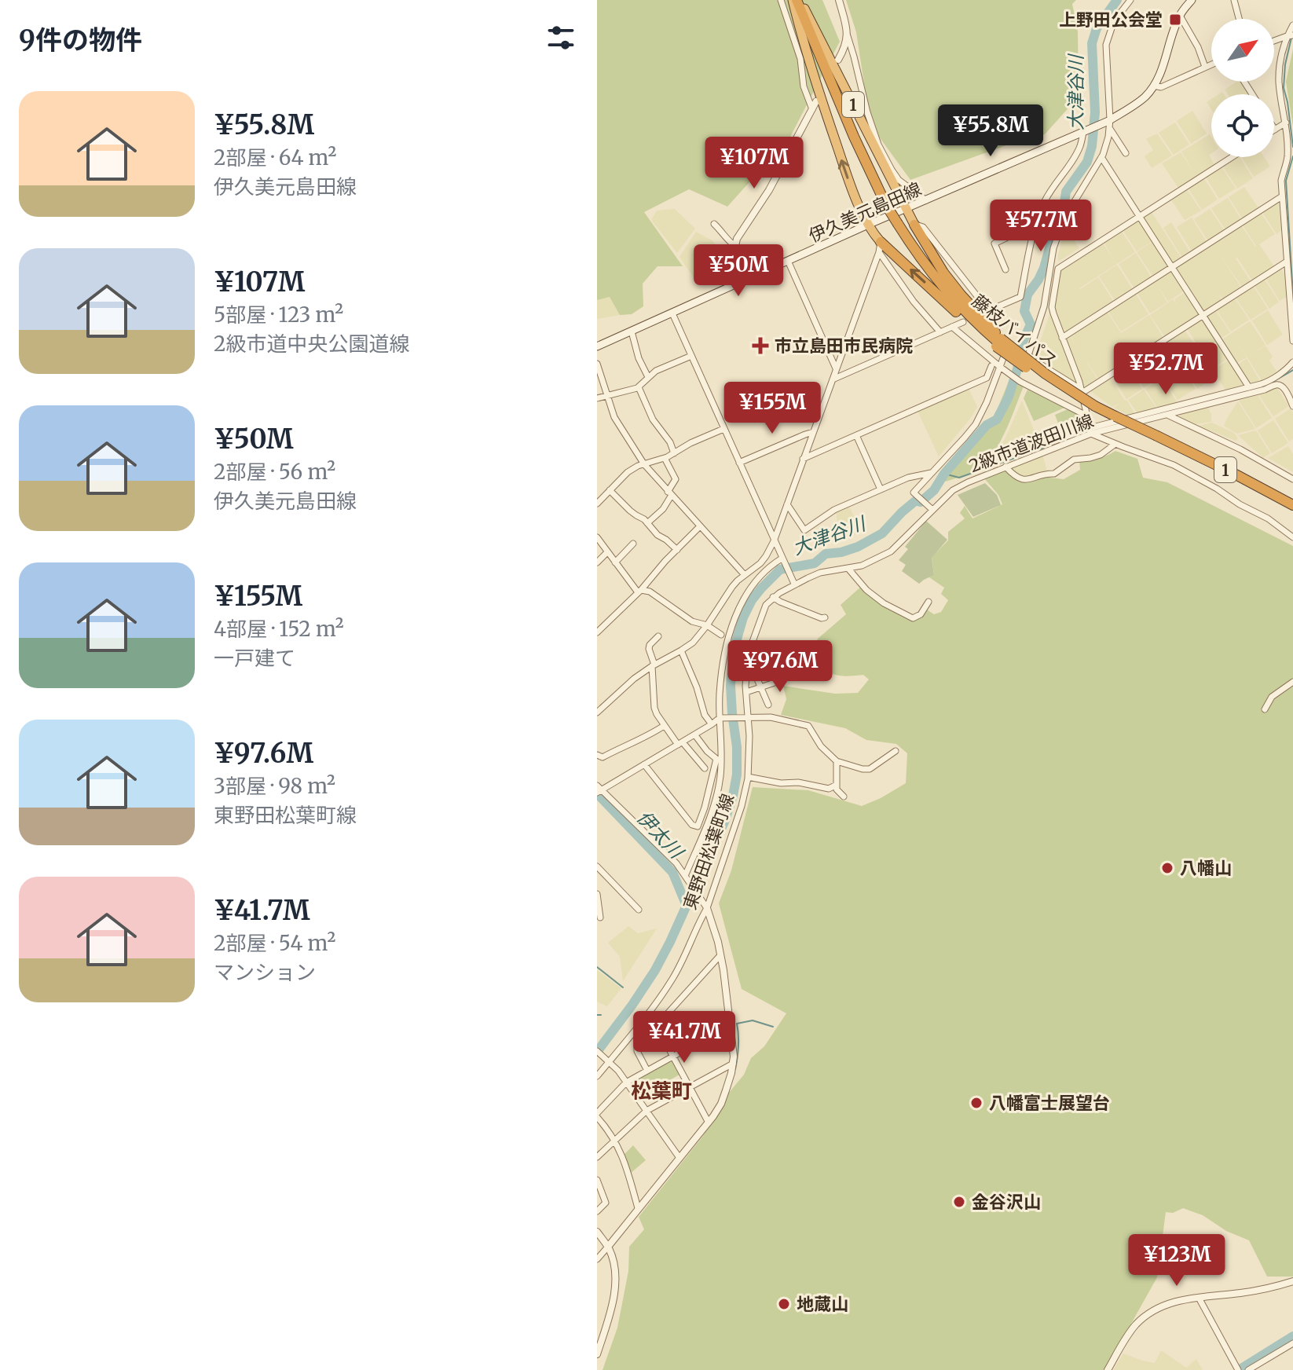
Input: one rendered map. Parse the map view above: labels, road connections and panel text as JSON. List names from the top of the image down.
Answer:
{
  "streets": {
    "highway": ["1", "藤枝バイパス"],
    "main road": ["伊久美元島田線"],
    "street": ["2級市道波田川線", "東野田松葉町線"]
  },
  "crossings": [
    ["1", "伊久美元島田線"],
    ["1", "藤枝バイパス"],
    ["2級市道波田川線", "東野田松葉町線"]
  ],
  "districts": ["松葉町"],
  "water": ["大津谷川", "伊太川"],
  "places": {
    "transit": ["上野田公会堂"],
    "health": ["市立島田市民病院"],
    "other": [
      "八幡山",
      "八幡富士展望台",
      "金谷沢山",
      "地蔵山"
    ]
  },
  "north": "top right",
  "page": {
    "heading": "9件の物件",
    "list": [
      {
        "name": "¥55.8M",
        "note": "2部屋 · 64 m² · 伊久美元島田線"
      },
      {
        "name": "¥107M",
        "note": "5部屋 · 123 m² · 2級市道中央公園道線"
      },
      {
        "name": "¥50M",
        "note": "2部屋 · 56 m² · 伊久美元島田線"
      },
      {
        "name": "¥155M",
        "note": "4部屋 · 152 m² · 一戸建て"
      },
      {
        "name": "¥97.6M",
        "note": "3部屋 · 98 m² · 東野田松葉町線"
      },
      {
        "name": "¥41.7M",
        "note": "2部屋 · 54 m² · マンション"
      }
    ],
    "price": [
      "¥55.8M",
      "¥107M",
      "¥57.7M",
      "¥50M",
      "¥52.7M",
      "¥155M",
      "¥97.6M",
      "¥41.7M",
      "¥123M"
    ]
  }
}
